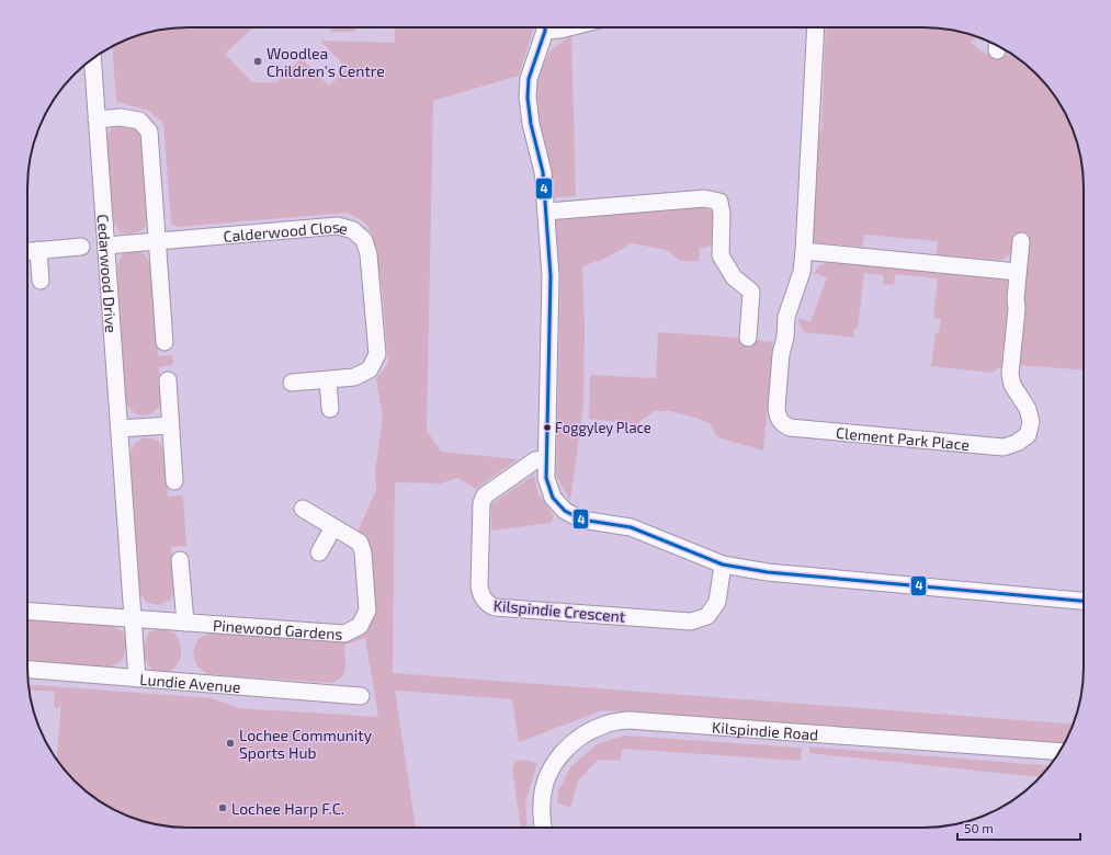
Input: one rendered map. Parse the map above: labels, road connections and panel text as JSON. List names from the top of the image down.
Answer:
{
  "streets": {
    "street": [
      "Calderwood Close",
      "Cedarwood Drive",
      "Clement Park Place",
      "Kilspindie Crescent",
      "Pinewood Gardens",
      "Lundie Avenue",
      "Kilspindie Road"
    ]
  },
  "crossings": [
    ["Calderwood Close", "Cedarwood Drive"],
    ["Cedarwood Drive", "Lundie Avenue"]
  ],
  "places": [
    "Woodlea Children's Centre",
    "Foggyley Place",
    "Lochee Community Sports Hub",
    "Lochee Harp F.C."
  ],
  "lines": ["transit line 4"],
  "scale_bar": "50 m"
}
